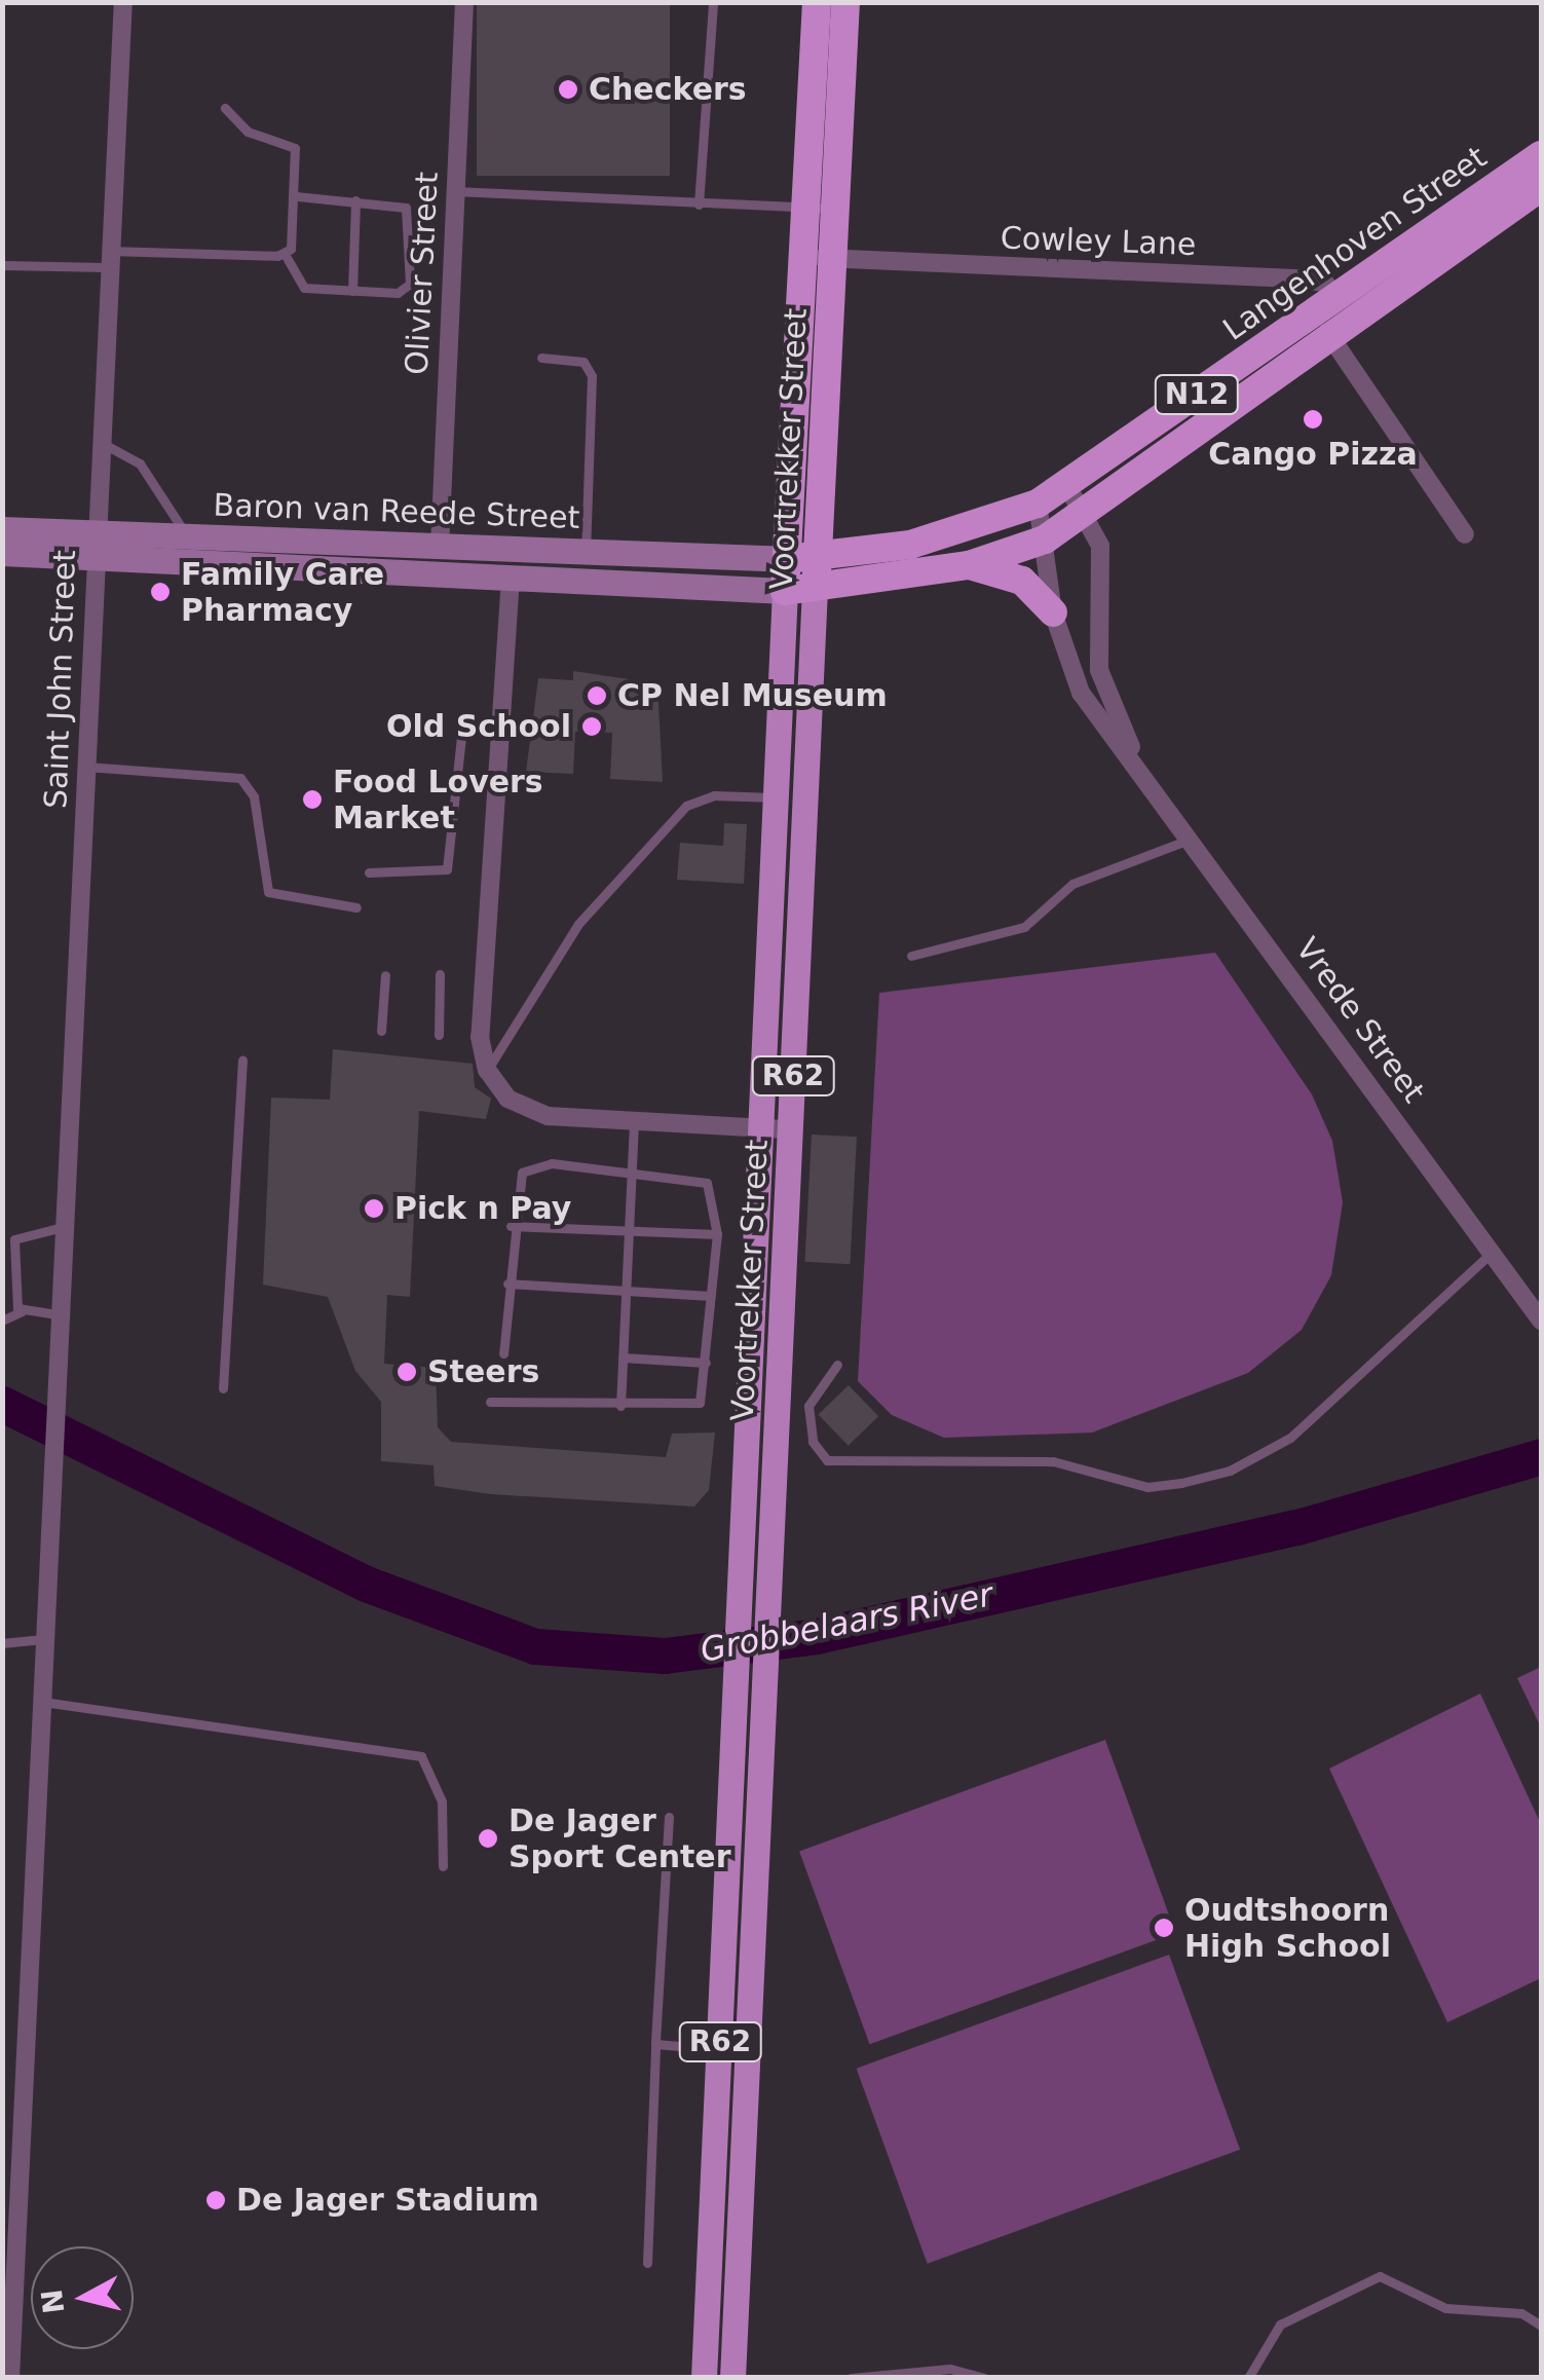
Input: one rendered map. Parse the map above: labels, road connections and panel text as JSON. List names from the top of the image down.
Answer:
{
  "streets": {
    "highway": [
      "Langenhoven Street",
      "N12",
      "Voortrekker Street",
      "R62"
    ],
    "main road": ["Baron van Reede Street"],
    "street": [
      "Cowley Lane",
      "Olivier Street",
      "Saint John Street",
      "Vrede Street"
    ]
  },
  "crossings": [
    ["Cowley Lane", "Langenhoven Street"],
    ["Cowley Lane", "Voortrekker Street"],
    ["Langenhoven Street", "N12"],
    ["Langenhoven Street", "Voortrekker Street"],
    ["Langenhoven Street", "Baron van Reede Street"],
    ["Langenhoven Street", "Vrede Street"],
    ["Olivier Street", "Baron van Reede Street"],
    ["N12", "Voortrekker Street"],
    ["N12", "Baron van Reede Street"],
    ["Voortrekker Street", "Baron van Reede Street"],
    ["Baron van Reede Street", "Saint John Street"]
  ],
  "water": ["Grobbelaars River"],
  "places": [
    "Checkers",
    "Cango Pizza",
    "Family Care Pharmacy",
    "CP Nel Museum",
    "Old School",
    "Food Lovers Market",
    "Pick n Pay",
    "Steers",
    "De Jager Sport Center",
    "Oudtshoorn High School",
    "De Jager Stadium"
  ],
  "north": "left"
}
